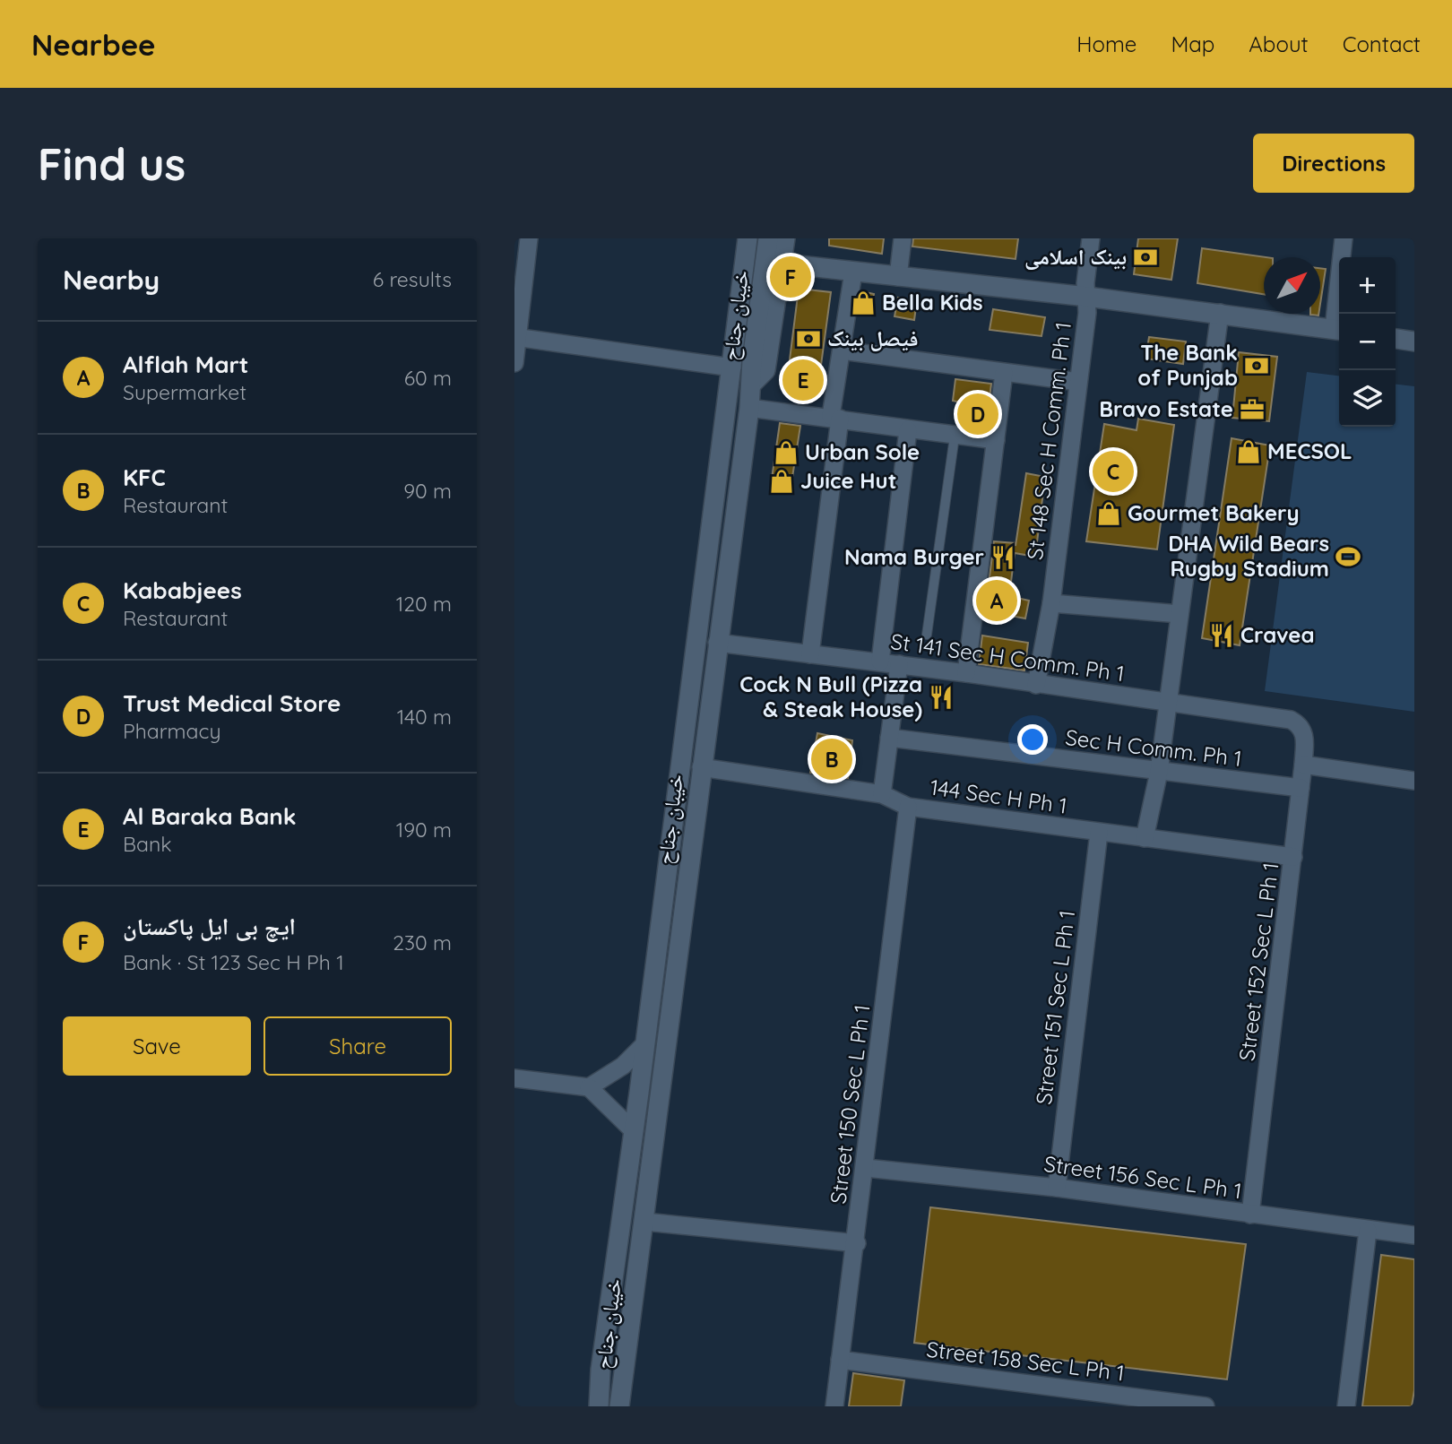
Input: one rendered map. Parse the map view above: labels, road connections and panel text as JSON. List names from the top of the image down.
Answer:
{
  "streets": {
    "main road": ["خیبان جناح"],
    "street": [
      "St 148 Sec H Comm. Ph 1",
      "St 141 Sec H Comm. Ph 1",
      "Sec H Comm. Ph 1",
      "144 Sec H Ph 1",
      "Street 152 Sec L Ph 1",
      "Street 151 Sec L Ph 1",
      "Street 150 Sec L Ph 1",
      "Street 156 Sec L Ph 1",
      "Street 158 Sec L Ph 1"
    ]
  },
  "crossings": [
    ["خیبان جناح", "St 141 Sec H Comm. Ph 1"],
    ["خیبان جناح", "144 Sec H Ph 1"],
    ["St 148 Sec H Comm. Ph 1", "St 141 Sec H Comm. Ph 1"],
    ["St 141 Sec H Comm. Ph 1", "Street 152 Sec L Ph 1"],
    ["Sec H Comm. Ph 1", "Street 152 Sec L Ph 1"],
    ["144 Sec H Ph 1", "Street 152 Sec L Ph 1"],
    ["144 Sec H Ph 1", "Street 151 Sec L Ph 1"],
    ["144 Sec H Ph 1", "Street 150 Sec L Ph 1"],
    ["Street 152 Sec L Ph 1", "Street 156 Sec L Ph 1"],
    ["Street 151 Sec L Ph 1", "Street 156 Sec L Ph 1"],
    ["Street 150 Sec L Ph 1", "Street 156 Sec L Ph 1"],
    ["Street 150 Sec L Ph 1", "Street 158 Sec L Ph 1"]
  ],
  "places": {
    "bank": ["بینک اسلامی", "فیصل بینک", "The Bank of Punjab"],
    "shop": [
      "Bella Kids",
      "MECSOL",
      "Urban Sole",
      "Juice Hut",
      "Gourmet Bakery"
    ],
    "office": ["Bravo Estate"],
    "sports": ["DHA Wild Bears Rugby Stadium"],
    "restaurant": ["Nama Burger", "Cravea", "Cock N Bull (Pizza & Steak House)"]
  },
  "north": "top right",
  "page": {
    "header": "Nearbee",
    "nav": [
      "Home",
      "Map",
      "About",
      "Contact"
    ],
    "buttons": [
      "Directions",
      ["Save", "Share"]
    ],
    "title": "Find us",
    "heading": ["Nearby", "6 results"],
    "pins": [
      "F",
      "E",
      "D",
      "C",
      "A",
      "B"
    ],
    "map_buttons": ["+", "−"],
    "list": [
      {
        "mark": "A",
        "name": "Alflah Mart",
        "note": "Supermarket",
        "value": "60 m"
      },
      {
        "mark": "B",
        "name": "KFC",
        "note": "Restaurant",
        "value": "90 m"
      },
      {
        "mark": "C",
        "name": "Kababjees",
        "note": "Restaurant",
        "value": "120 m"
      },
      {
        "mark": "D",
        "name": "Trust Medical Store",
        "note": "Pharmacy",
        "value": "140 m"
      },
      {
        "mark": "E",
        "name": "Al Baraka Bank",
        "note": "Bank",
        "value": "190 m"
      },
      {
        "mark": "F",
        "name": "ایچ بی ایل پاکستان",
        "note": "Bank · St 123 Sec H Ph 1",
        "value": "230 m"
      }
    ]
  }
}
